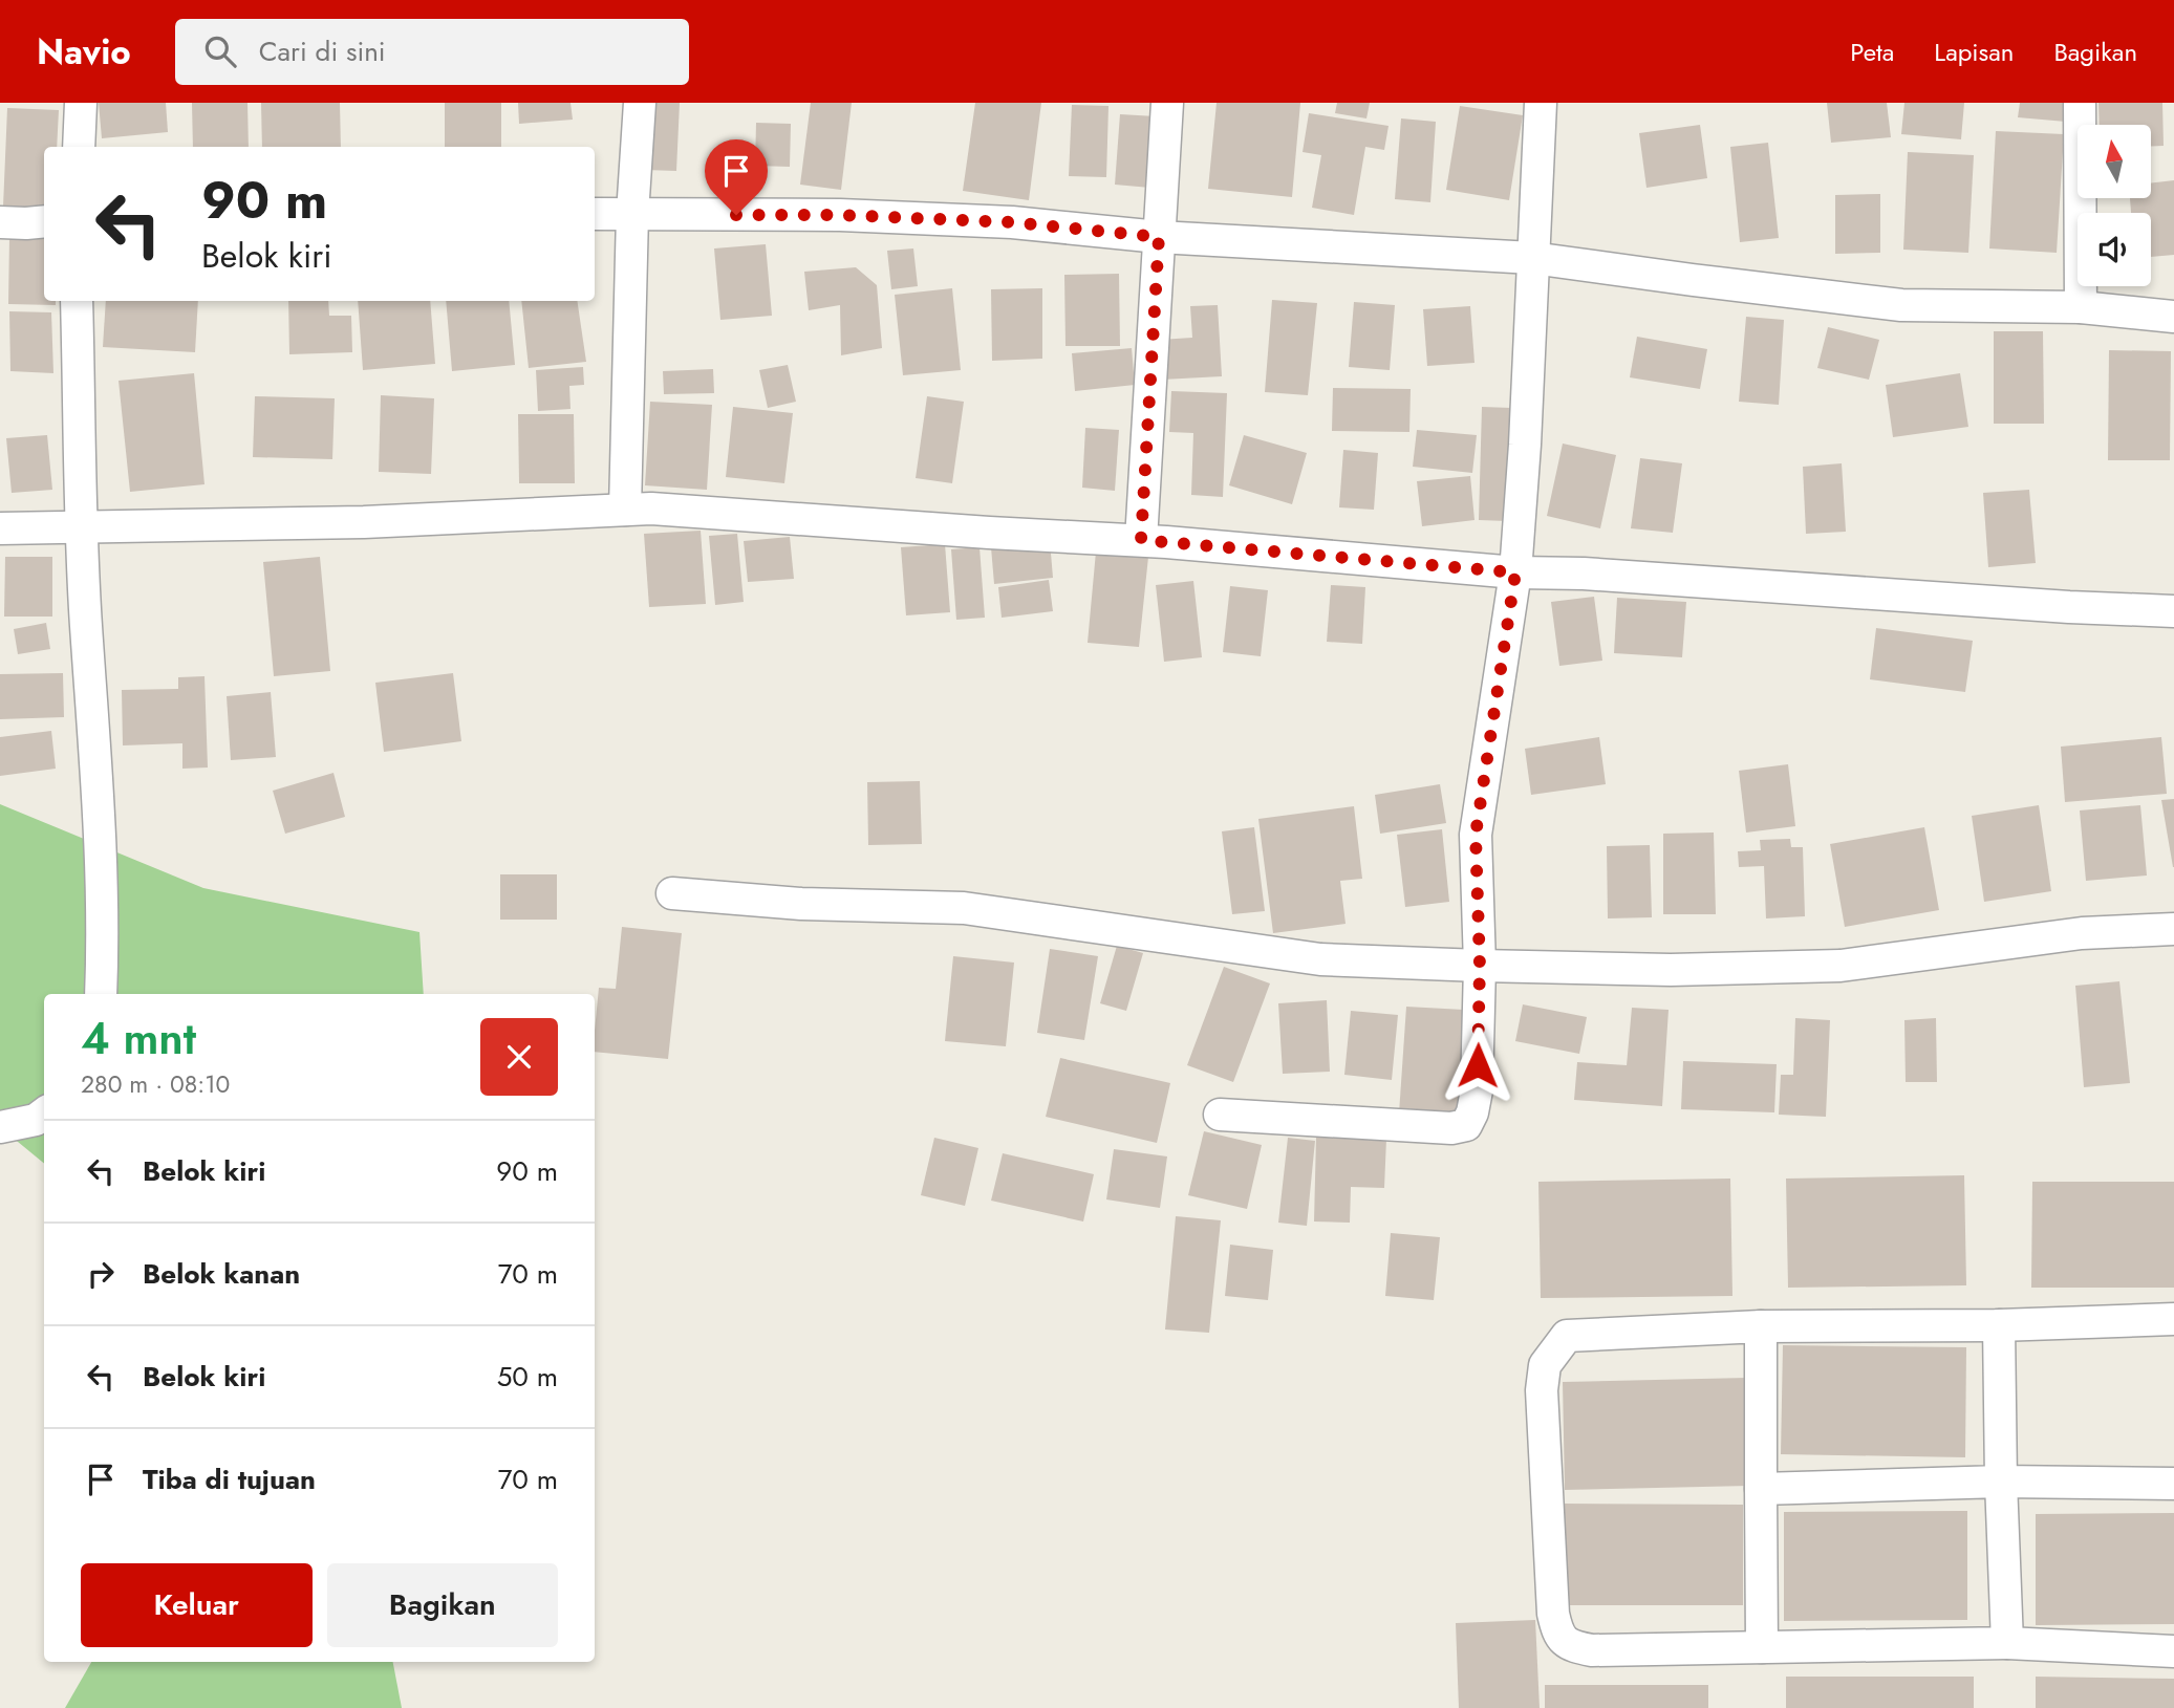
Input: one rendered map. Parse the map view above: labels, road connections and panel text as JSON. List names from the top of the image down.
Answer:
{
  "north": "top",
  "page": {
    "header": "Navio",
    "search": "Cari di sini",
    "nav": ["Peta", "Lapisan", "Bagikan"],
    "turn": ["90 m", "Belok kiri"],
    "heading": ["4 mnt", "280 m · 08:10"],
    "list": [
      {
        "name": "Belok kiri",
        "value": "90 m"
      },
      {
        "name": "Belok kanan",
        "value": "70 m"
      },
      {
        "name": "Belok kiri",
        "value": "50 m"
      },
      {
        "name": "Tiba di tujuan",
        "value": "70 m"
      }
    ],
    "buttons": ["Keluar", "Bagikan"]
  }
}
